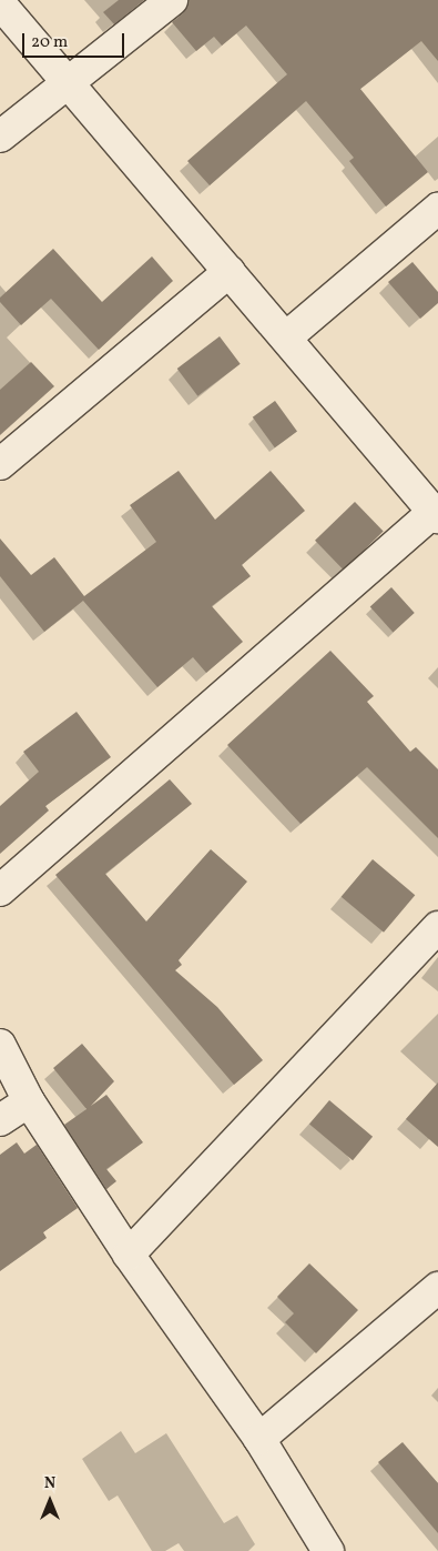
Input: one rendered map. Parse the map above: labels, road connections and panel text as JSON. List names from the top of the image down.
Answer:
{
  "scale_bar": "20 m",
  "north": "top"
}
